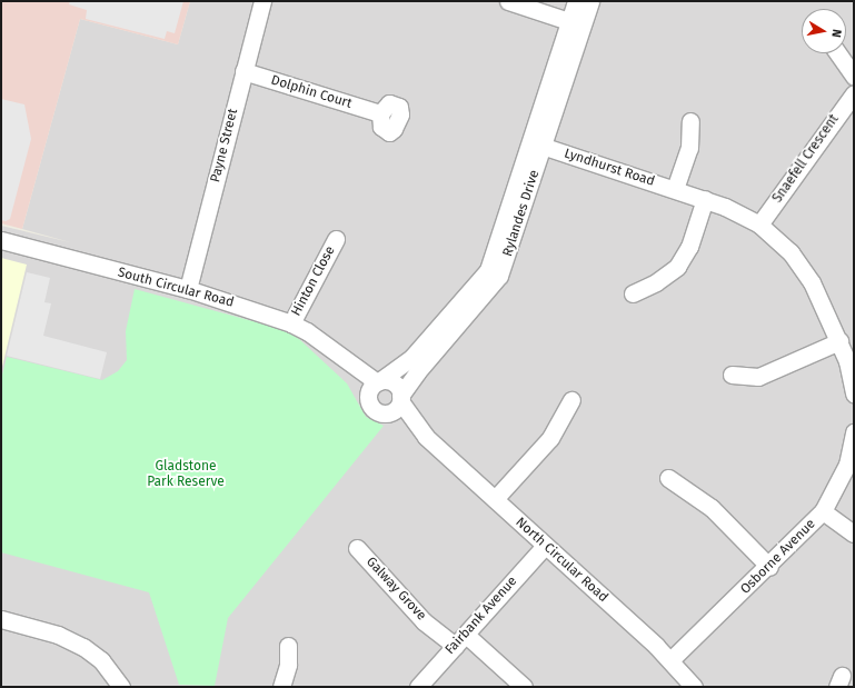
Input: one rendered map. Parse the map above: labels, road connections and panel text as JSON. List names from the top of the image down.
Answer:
{
  "streets": {
    "street": [
      "Dolphin Court",
      "Payne Street",
      "Snaefell Crescent",
      "Lyndhurst Road",
      "Rylandes Drive",
      "Hinton Close",
      "South Circular Road",
      "Osborne Avenue",
      "North Circular Road",
      "Galway Grove",
      "Fairbank Avenue"
    ]
  },
  "crossings": [
    ["Dolphin Court", "Payne Street"],
    ["Payne Street", "South Circular Road"],
    ["Lyndhurst Road", "Rylandes Drive"],
    ["Rylandes Drive", "South Circular Road"],
    ["Rylandes Drive", "North Circular Road"],
    ["Hinton Close", "South Circular Road"],
    ["South Circular Road", "North Circular Road"],
    ["Osborne Avenue", "North Circular Road"],
    ["North Circular Road", "Fairbank Avenue"],
    ["Galway Grove", "Fairbank Avenue"]
  ],
  "parks": ["Gladstone Park Reserve"],
  "north": "right"
}
